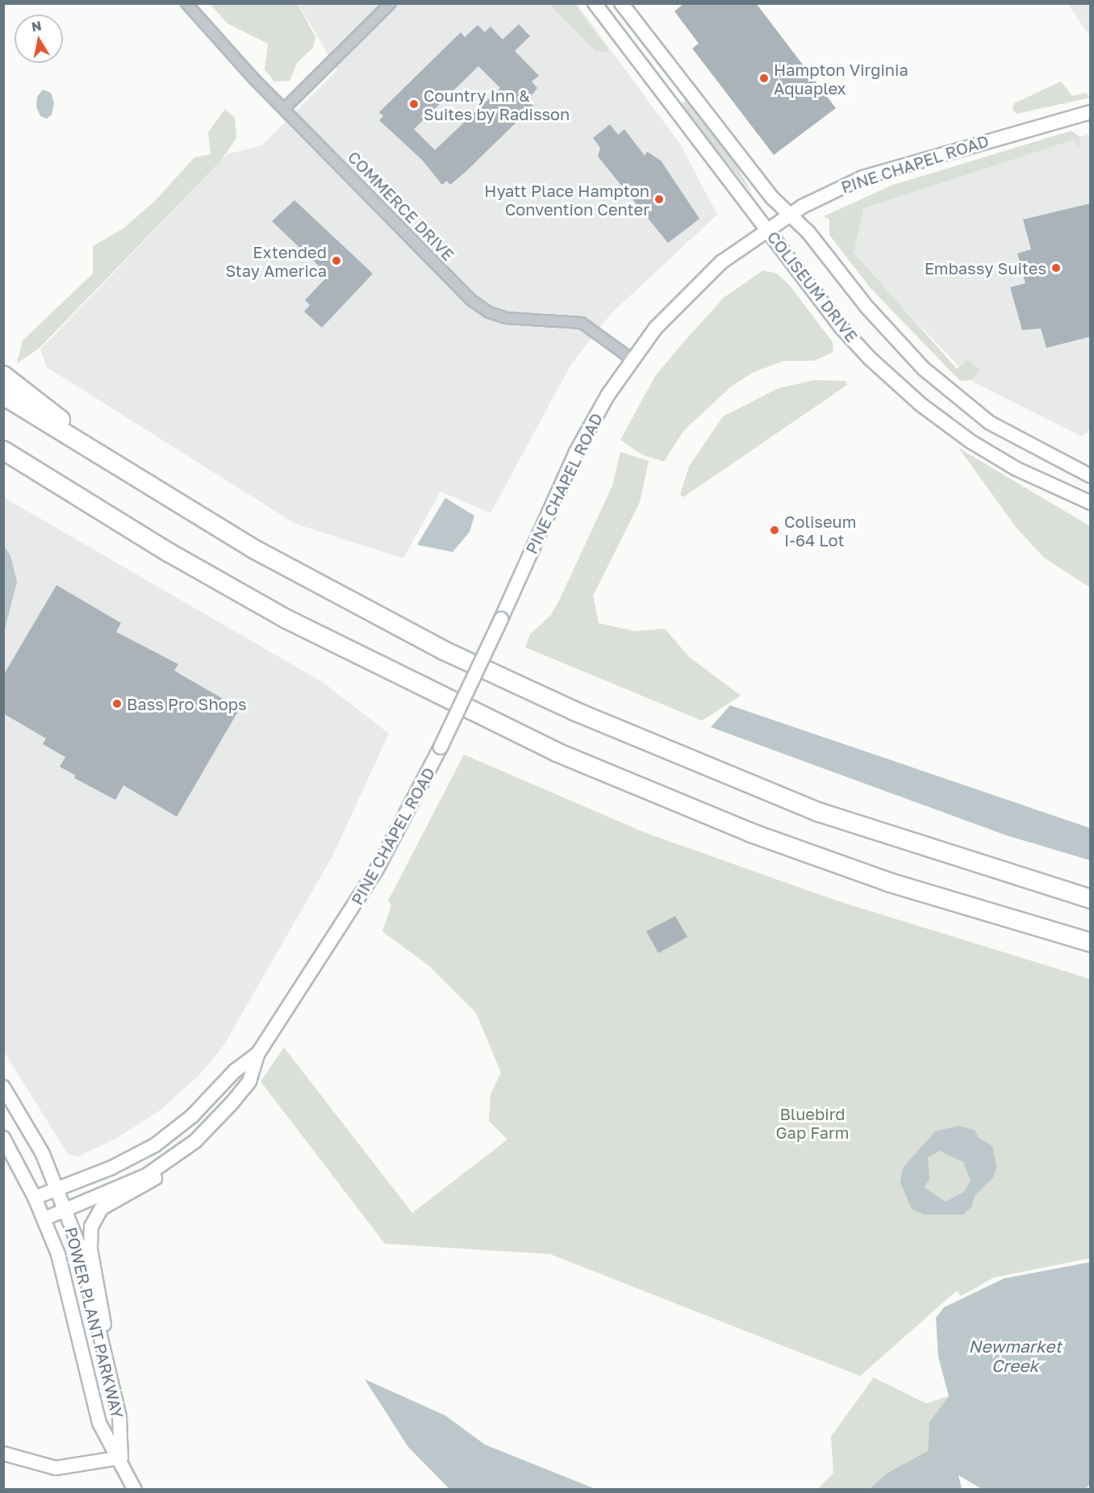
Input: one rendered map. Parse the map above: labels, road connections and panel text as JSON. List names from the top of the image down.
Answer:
{
  "streets": {
    "street": [
      "PINE CHAPEL ROAD",
      "COMMERCE DRIVE",
      "COLISEUM DRIVE",
      "POWER PLANT PARKWAY"
    ]
  },
  "crossings": [
    ["PINE CHAPEL ROAD", "COMMERCE DRIVE"],
    ["PINE CHAPEL ROAD", "COLISEUM DRIVE"],
    ["PINE CHAPEL ROAD", "POWER PLANT PARKWAY"]
  ],
  "water": ["Newmarket Creek"],
  "parks": ["Bluebird Gap Farm"],
  "places": [
    "Hampton Virginia Aquaplex",
    "Country Inn & Suites by Radisson",
    "Hyatt Place Hampton Convention Center",
    "Extended Stay America",
    "Embassy Suites",
    "Coliseum I-64 Lot",
    "Bass Pro Shops"
  ],
  "north": "top"
}
